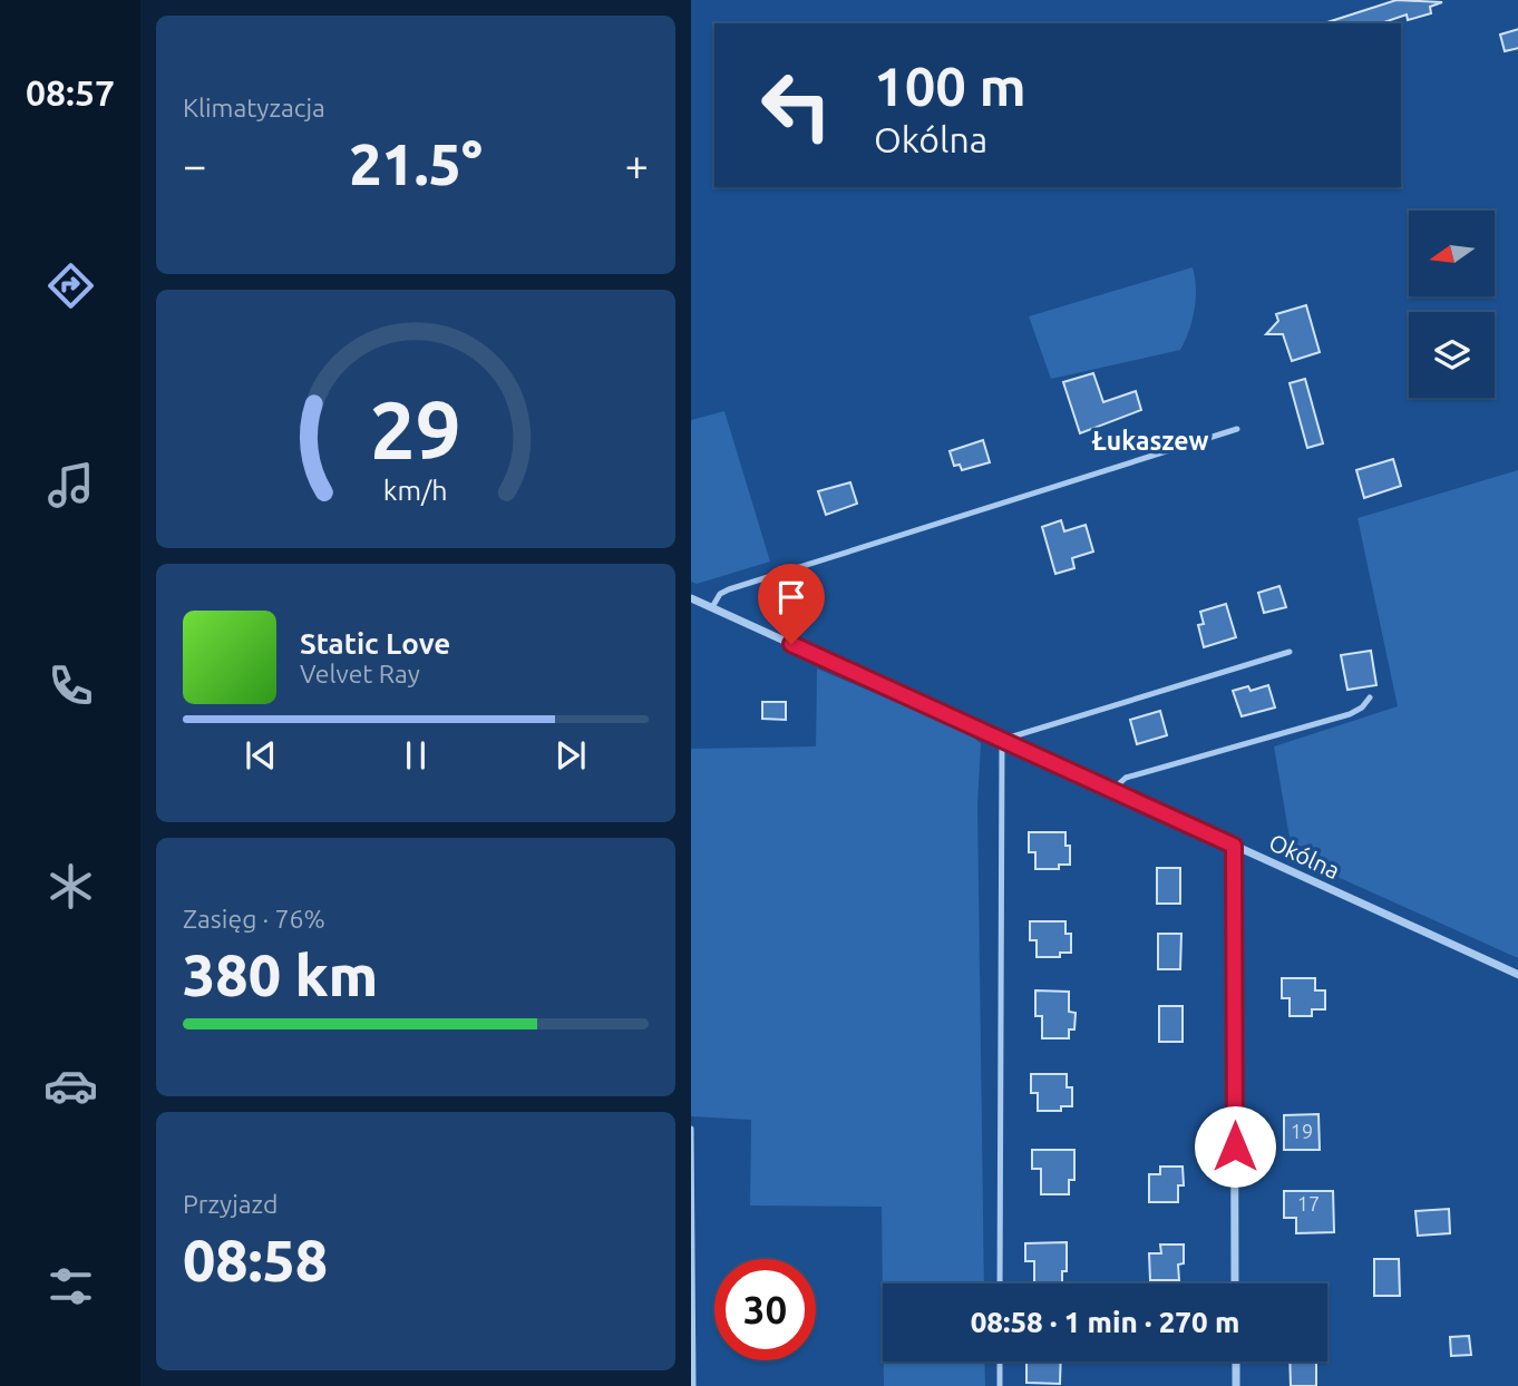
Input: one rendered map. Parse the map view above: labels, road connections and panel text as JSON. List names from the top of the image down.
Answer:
{
  "streets": {
    "street": ["Okólna"]
  },
  "districts": ["Łukaszew"],
  "house_numbers": ["19", "17"],
  "north": "left",
  "page": {
    "tabs": "08:57",
    "tile": [
      "Klimatyzacja",
      ["Zasięg · 76%", "380 km"],
      ["Przyjazd", "08:58"]
    ],
    "turn": ["100 m", "Okólna"],
    "heat": ["−", "21.5°", "+"],
    "song": ["Static Love", "Velvet Ray"],
    "limit": "30",
    "trip": "08:58 · 1 min · 270 m",
    "gauge": ["29", "km/h"]
  }
}
